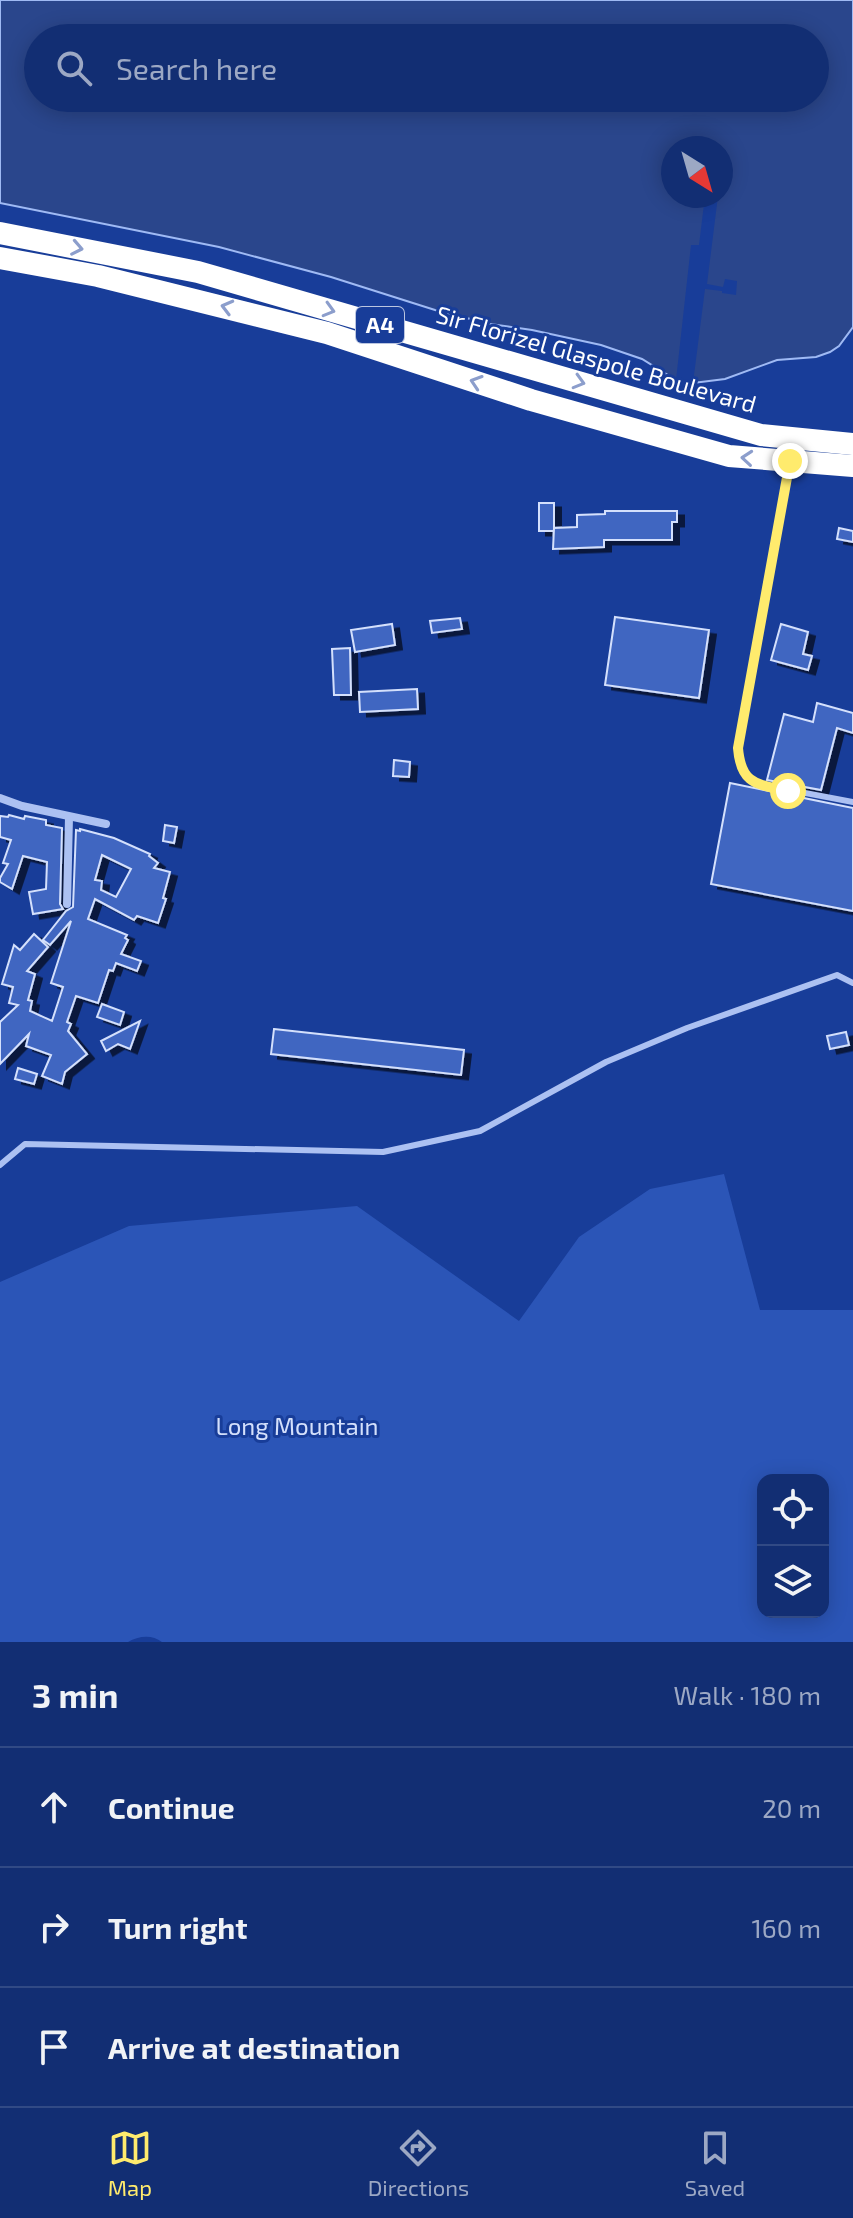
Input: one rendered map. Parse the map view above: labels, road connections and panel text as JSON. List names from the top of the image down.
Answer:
{
  "streets": {
    "highway": ["A4", "Sir Florizel Glaspole Boulevard"]
  },
  "parks": ["Long Mountain"],
  "north": "bottom right",
  "page": {
    "search": "Search here",
    "heading": ["3 min", "Walk · 180 m"],
    "list": [
      ["Continue", "20 m"],
      ["Turn right", "160 m"],
      "Arrive at destination"
    ],
    "nav": ["Map", "Directions", "Saved"]
  }
}
